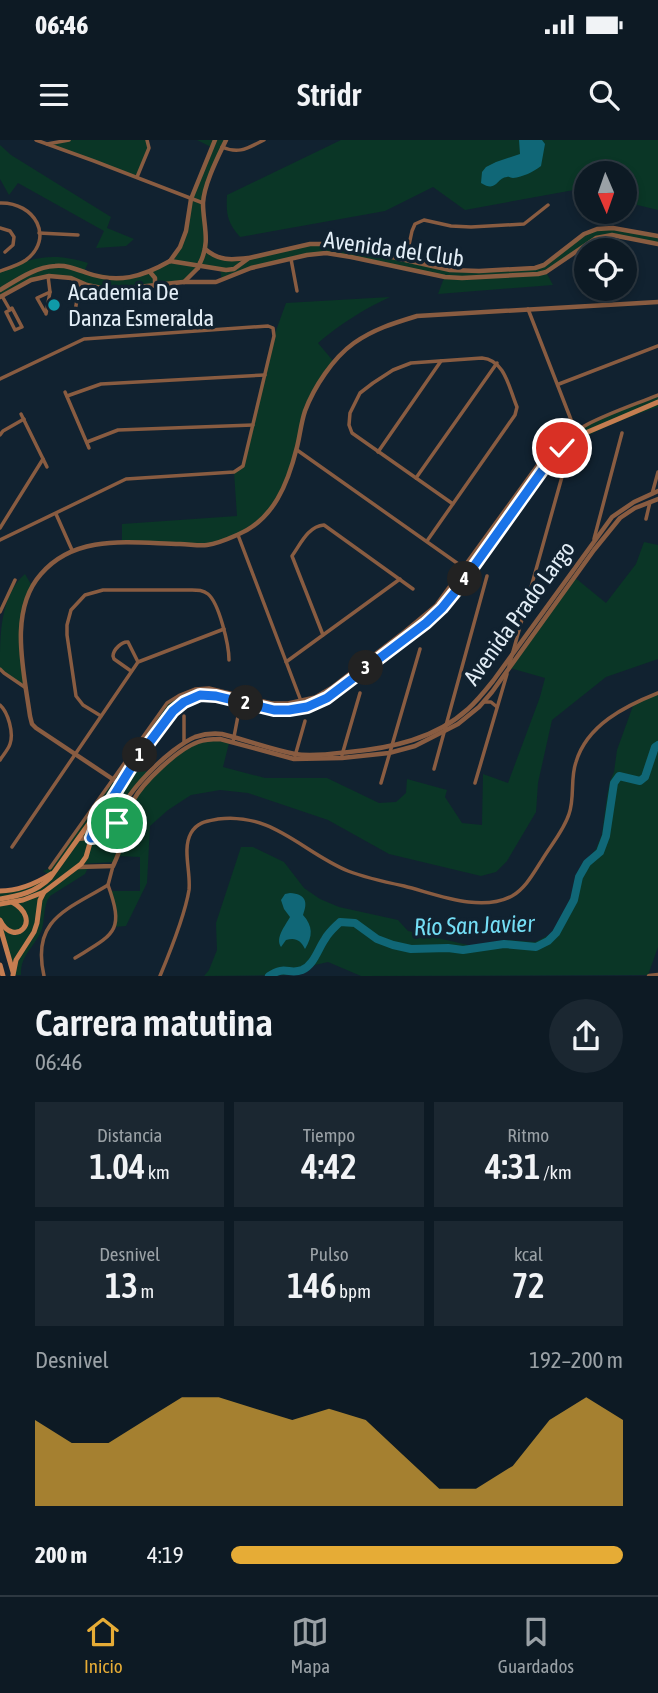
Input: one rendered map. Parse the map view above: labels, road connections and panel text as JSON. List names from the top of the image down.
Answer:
{
  "streets": {
    "street": ["Avenida del Club", "Avenida Prado Largo"]
  },
  "water": ["Río San Javier"],
  "places": ["Academia De Danza Esmeralda"],
  "north": "bottom",
  "page": {
    "status": "06:46",
    "header": "Stridr",
    "pins": [
      "4",
      "3",
      "2",
      "1"
    ],
    "heading": ["Carrera matutina", "06:46"],
    "stats": [
      ["Distancia", "1.04 km"],
      ["Tiempo", "4:42"],
      ["Ritmo", "4:31 /km"],
      ["Desnivel", "13 m"],
      ["Pulso", "146 bpm"],
      ["kcal", "72"]
    ],
    "chart": ["Desnivel", "192–200 m"],
    "list": [
      {
        "name": "200 m",
        "note": "4:19"
      }
    ],
    "tabs": ["Inicio", "Mapa", "Guardados"]
  }
}
